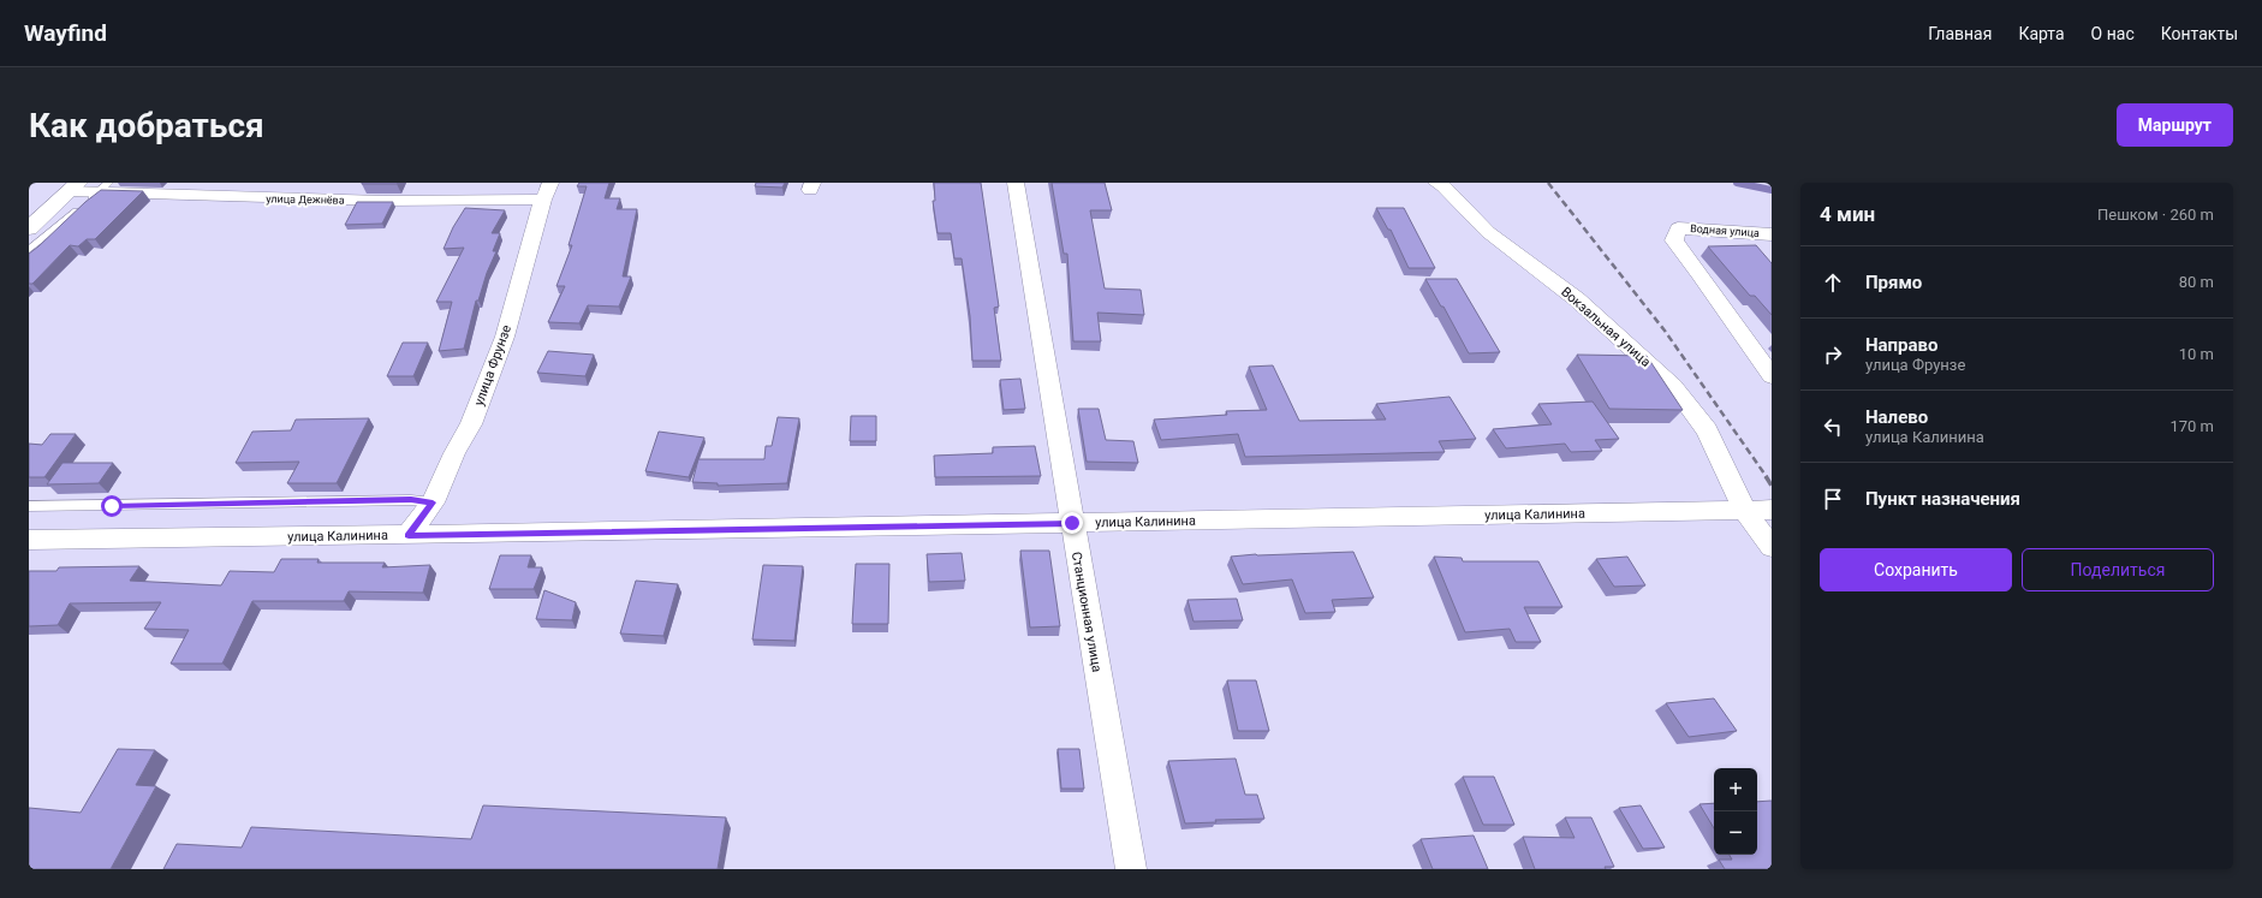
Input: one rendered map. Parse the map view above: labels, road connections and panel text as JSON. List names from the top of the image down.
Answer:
{
  "streets": {
    "street": [
      "улица Дежнёва",
      "Водная улица",
      "Вокзальная улица",
      "улица Фрунзе",
      "улица Калинина",
      "Станционная улица"
    ]
  },
  "crossings": [
    ["улица Дежнёва", "улица Фрунзе"],
    ["Вокзальная улица", "улица Калинина"],
    ["улица Фрунзе", "улица Калинина"],
    ["улица Калинина", "Станционная улица"]
  ],
  "page": {
    "header": "Wayfind",
    "nav": [
      "Главная",
      "Карта",
      "О нас",
      "Контакты"
    ],
    "buttons": [
      "Маршрут",
      ["Сохранить", "Поделиться"]
    ],
    "title": "Как добраться",
    "heading": ["4 мин", "Пешком · 260 m"],
    "list": [
      ["Прямо", "80 m"],
      ["Направо", "улица Фрунзе", "10 m"],
      ["Налево", "улица Калинина", "170 m"],
      "Пункт назначения"
    ],
    "map_buttons": ["+", "−"]
  }
}
